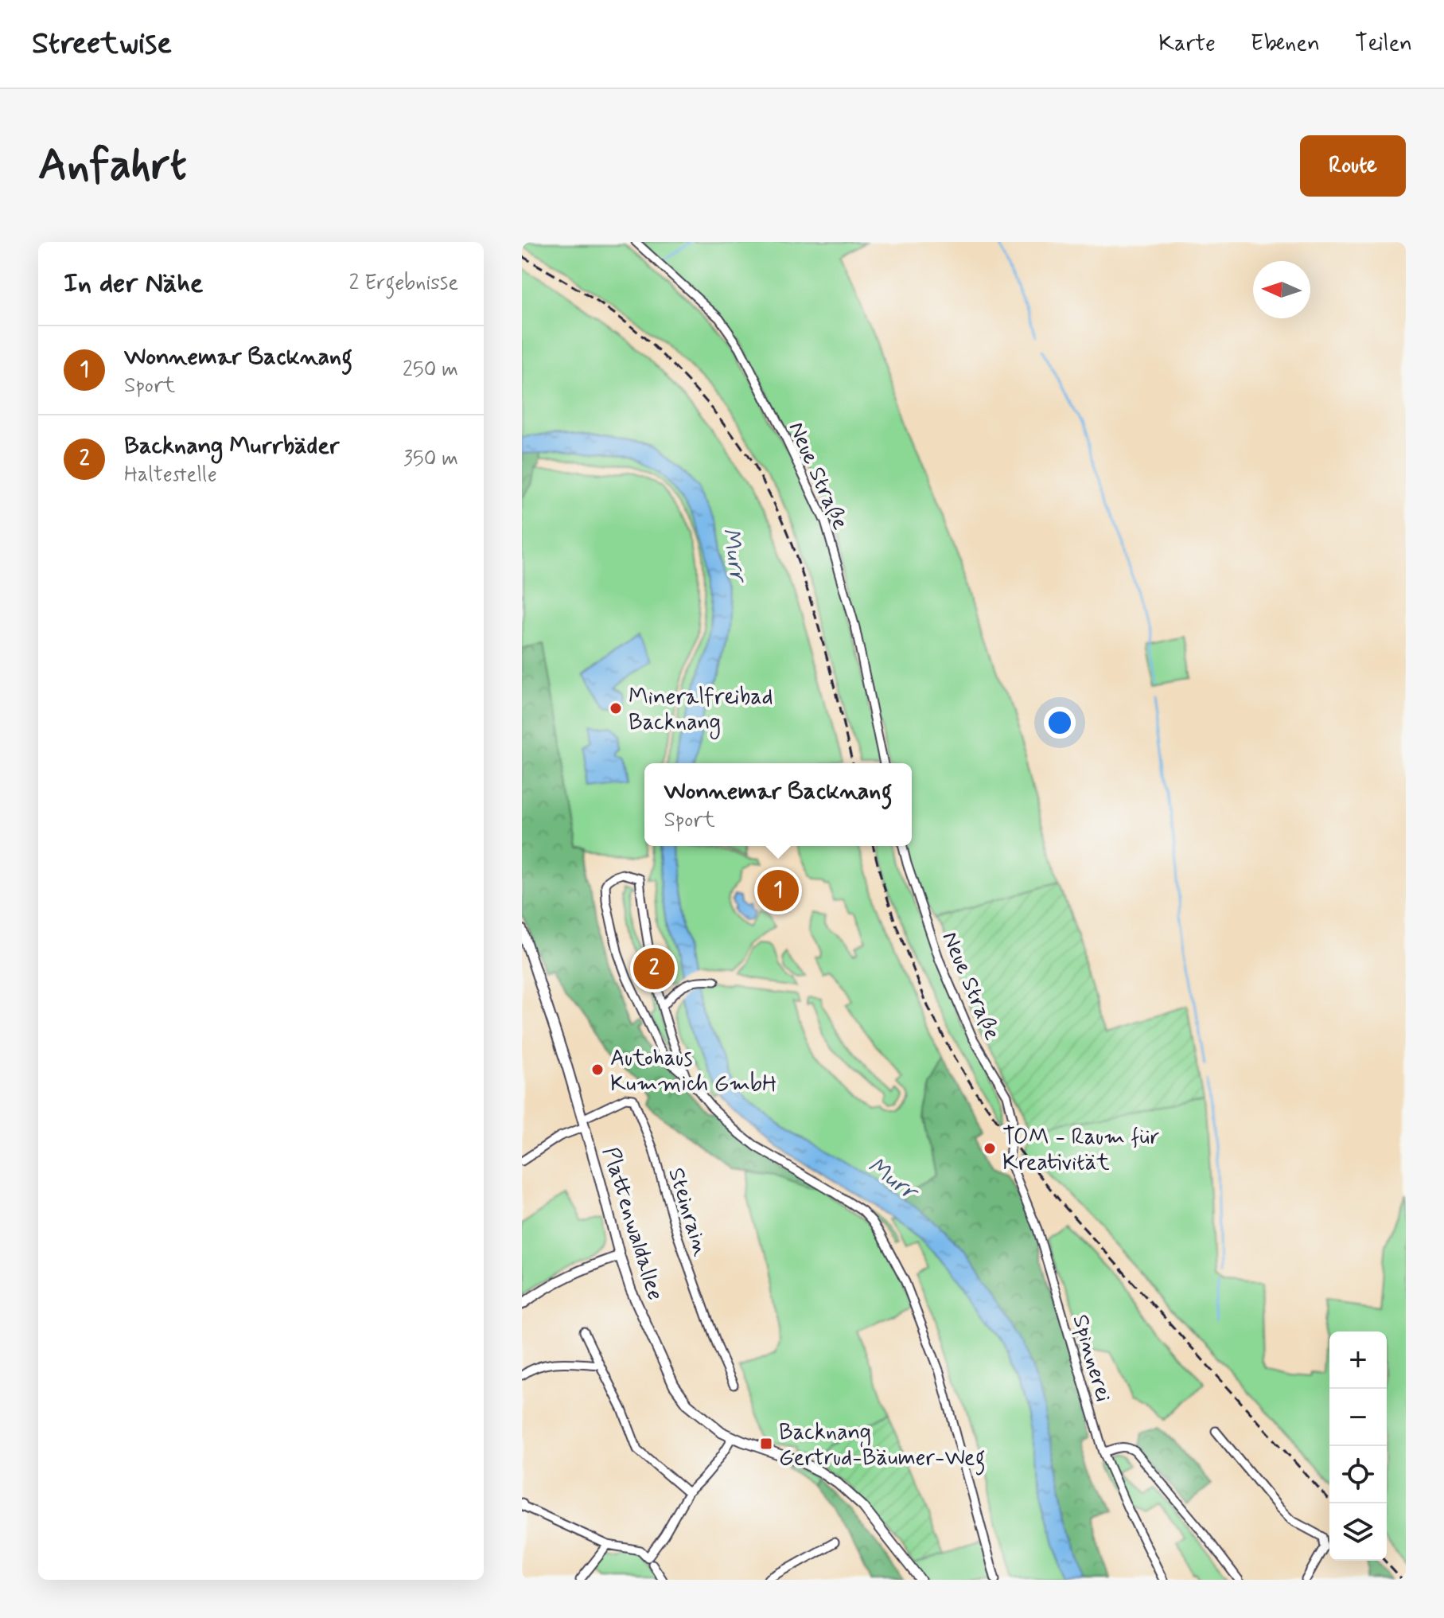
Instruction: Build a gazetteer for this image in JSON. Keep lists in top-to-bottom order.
{
  "streets": {
    "street": [
      "Neue Straße",
      "Steinrain",
      "Plattenwaldallee",
      "Spinnerei"
    ]
  },
  "crossings": [
    ["Neue Straße", "Spinnerei"],
    ["Steinrain", "Plattenwaldallee"]
  ],
  "water": ["Murr"],
  "places": {
    "other": ["Mineralfreibad Backnang", "Autohaus Kummich GmbH", "TOM - Raum für Kreativität"],
    "transit": ["Backnang Gertrud-Bäumer-Weg"]
  },
  "north": "left",
  "page": {
    "header": "Streetwise",
    "nav": ["Karte", "Ebenen", "Teilen"],
    "buttons": "Route",
    "title": "Anfahrt",
    "heading": ["In der Nähe", "2 Ergebnisse"],
    "list": [
      {
        "mark": "1",
        "name": "Wonnemar Backnang",
        "note": "Sport",
        "value": "250 m"
      },
      {
        "mark": "2",
        "name": "Backnang Murrbäder",
        "note": "Haltestelle",
        "value": "350 m"
      }
    ],
    "popup": ["Wonnemar Backnang", "Sport"],
    "pins": ["1", "2"],
    "map_buttons": ["+", "−"]
  }
}
